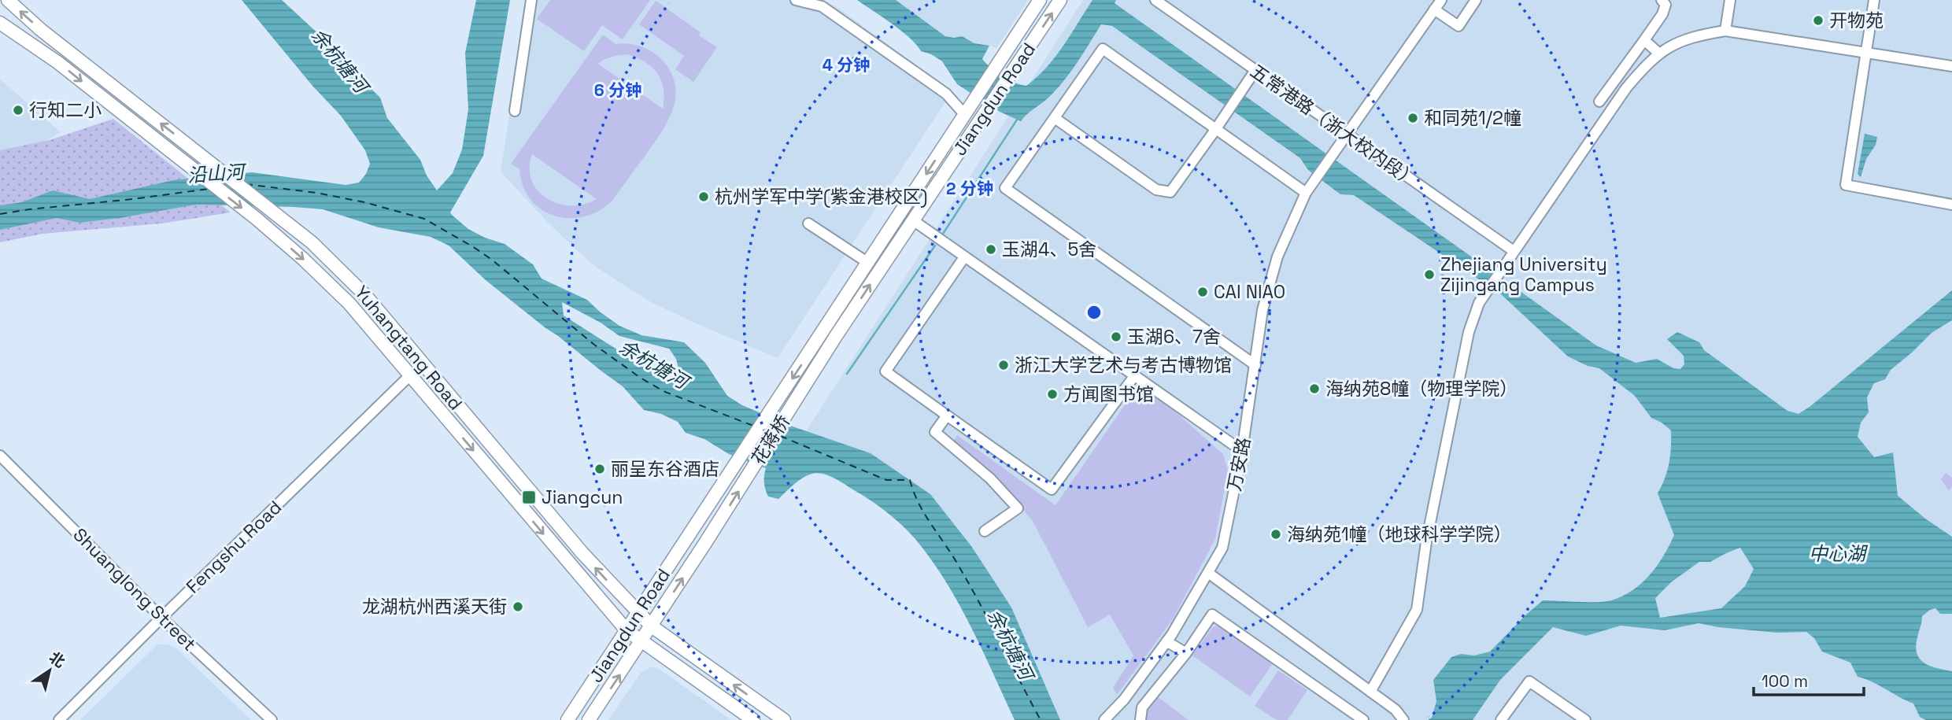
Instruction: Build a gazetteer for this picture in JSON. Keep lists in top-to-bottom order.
{
  "streets": {
    "main road": ["Jiangdun Road", "Yuhangtang Road", "花蒋桥"],
    "street": [
      "五常港路（浙大校内段）",
      "万安路",
      "Fengshu Road",
      "Shuanglong Street"
    ]
  },
  "crossings": [
    ["Jiangdun Road", "Yuhangtang Road"],
    ["Jiangdun Road", "花蒋桥"],
    ["五常港路（浙大校内段）", "万安路"],
    ["Yuhangtang Road", "Fengshu Road"],
    ["Fengshu Road", "Shuanglong Street"]
  ],
  "water": ["余杭塘河", "沿山河", "中心湖"],
  "places": {
    "other": [
      "开物苑",
      "行知二小",
      "和同苑1/2幢",
      "杭州学军中学(紫金港校区)",
      "玉湖4、5舍",
      "Zhejiang University Zijingang Campus",
      "CAI NIAO",
      "玉湖6、7舍",
      "浙江大学艺术与考古博物馆",
      "海纳苑8幢（物理学院）",
      "方闻图书馆",
      "丽呈东谷酒店",
      "海纳苑1幢（地球科学学院）",
      "龙湖杭州西溪天街"
    ],
    "transit": ["Jiangcun"]
  },
  "scale_bar": "100 m",
  "north": "top right",
  "rings": ["4 分钟", "6 分钟", "2 分钟"]
}
